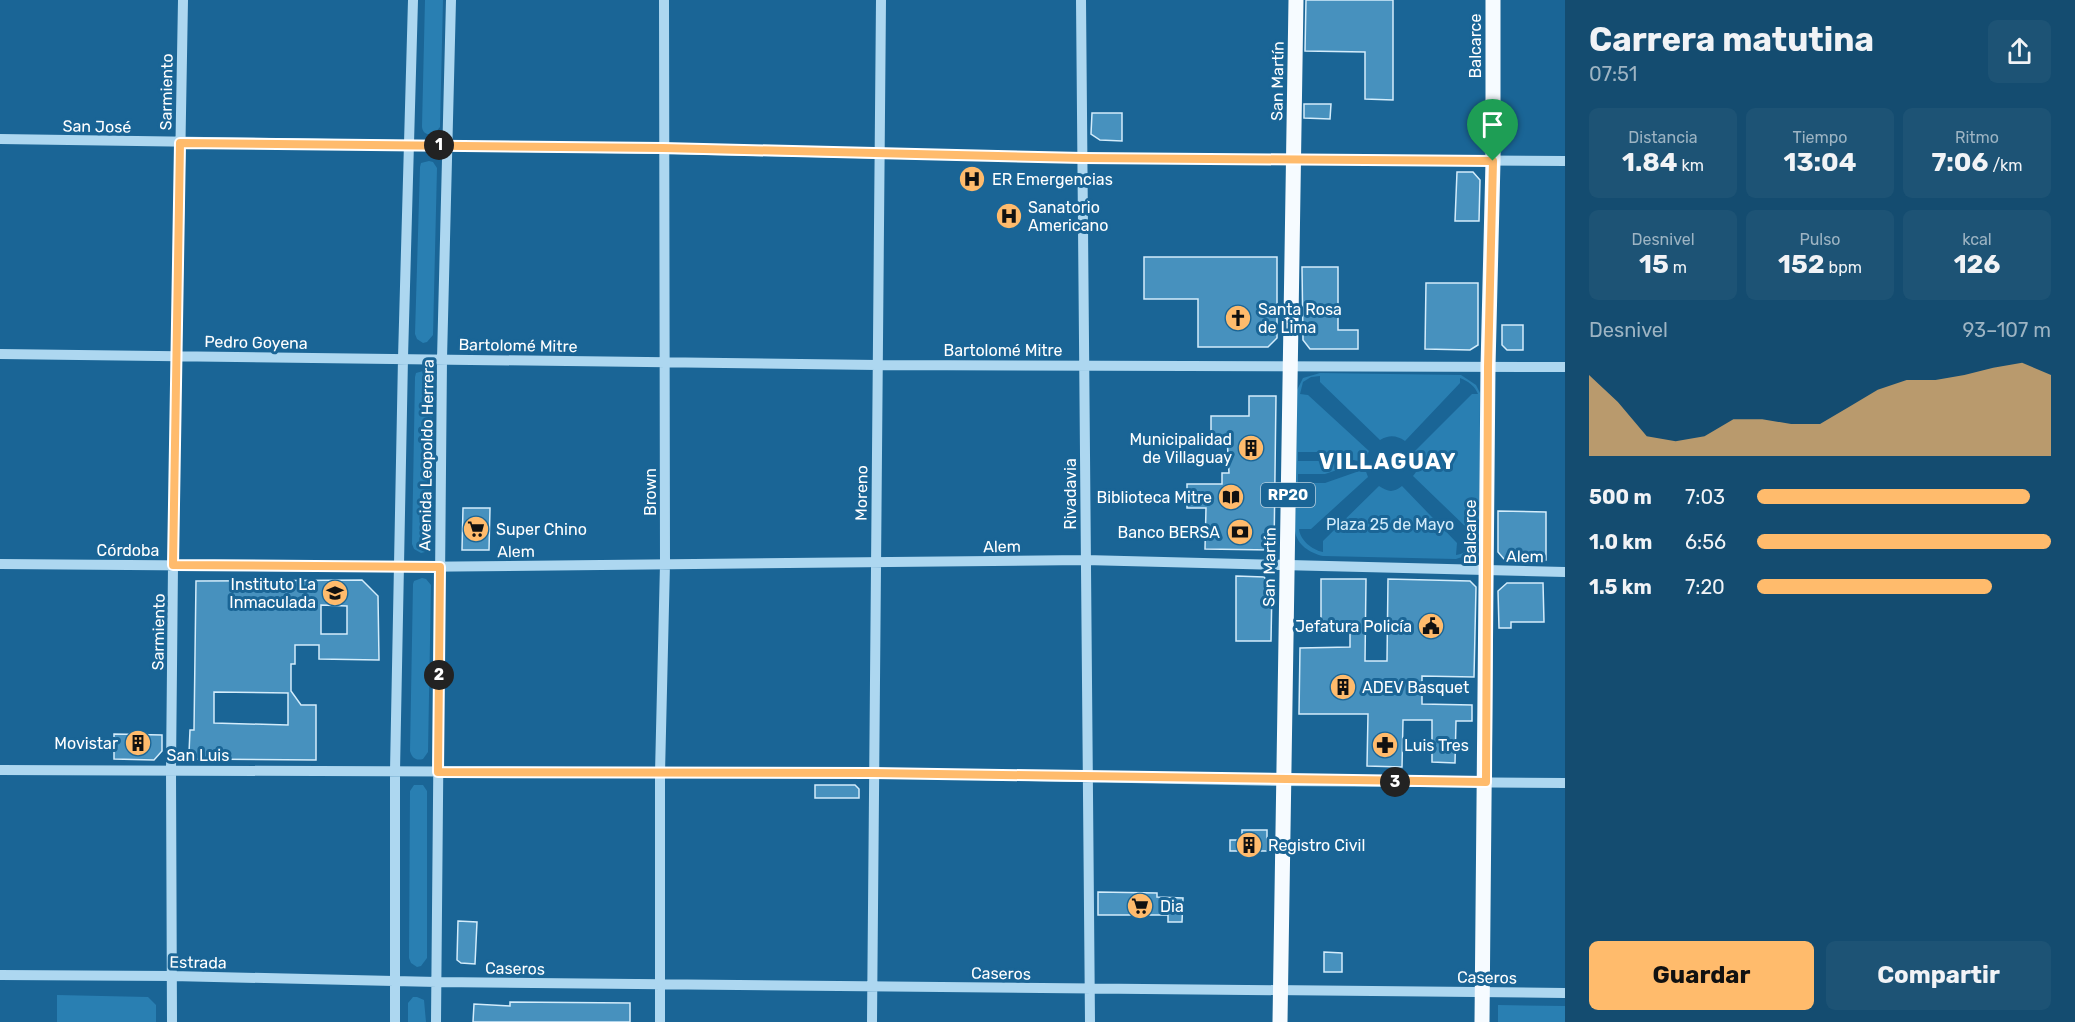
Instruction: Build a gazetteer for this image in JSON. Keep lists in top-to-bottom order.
{
  "streets": {
    "main road": ["Balcarce", "San Martín", "RP20"],
    "street": [
      "Sarmiento",
      "San José",
      "Pedro Goyena",
      "Bartolomé Mitre",
      "Avenida Leopoldo Herrera",
      "Brown",
      "Moreno",
      "Rivadavia",
      "Alem",
      "Córdoba",
      "San Luis",
      "Estrada",
      "Caseros"
    ]
  },
  "crossings": [
    ["Balcarce", "San José"],
    ["Balcarce", "Bartolomé Mitre"],
    ["Balcarce", "Alem"],
    ["Balcarce", "San Luis"],
    ["Balcarce", "Caseros"],
    ["San Martín", "San José"],
    ["San Martín", "Bartolomé Mitre"],
    ["San Martín", "RP20"],
    ["San Martín", "Alem"],
    ["San Martín", "San Luis"],
    ["San Martín", "Caseros"],
    ["Sarmiento", "San José"],
    ["Sarmiento", "Pedro Goyena"],
    ["Sarmiento", "Córdoba"],
    ["Sarmiento", "San Luis"],
    ["Sarmiento", "Estrada"],
    ["San José", "Avenida Leopoldo Herrera"],
    ["San José", "Brown"],
    ["San José", "Moreno"],
    ["San José", "Rivadavia"],
    ["Pedro Goyena", "Bartolomé Mitre"],
    ["Pedro Goyena", "Avenida Leopoldo Herrera"],
    ["Bartolomé Mitre", "Avenida Leopoldo Herrera"],
    ["Bartolomé Mitre", "Brown"],
    ["Bartolomé Mitre", "Moreno"],
    ["Bartolomé Mitre", "Rivadavia"],
    ["Avenida Leopoldo Herrera", "Alem"],
    ["Avenida Leopoldo Herrera", "Córdoba"],
    ["Avenida Leopoldo Herrera", "San Luis"],
    ["Avenida Leopoldo Herrera", "Estrada"],
    ["Avenida Leopoldo Herrera", "Caseros"],
    ["Brown", "Alem"],
    ["Brown", "San Luis"],
    ["Brown", "Caseros"],
    ["Moreno", "Alem"],
    ["Moreno", "San Luis"],
    ["Moreno", "Caseros"],
    ["Rivadavia", "Alem"],
    ["Rivadavia", "San Luis"],
    ["Rivadavia", "Caseros"],
    ["RP20", "Caseros"],
    ["Alem", "Córdoba"],
    ["Estrada", "Caseros"]
  ],
  "districts": ["VILLAGUAY"],
  "parks": ["Plaza 25 de Mayo"],
  "places": {
    "hospital": ["ER Emergencias", "Sanatorio Americano"],
    "church": ["Santa Rosa de Lima"],
    "building": [
      "Municipalidad de Villaguay",
      "ADEV Basquet",
      "Movistar",
      "Registro Civil"
    ],
    "library": ["Biblioteca Mitre"],
    "supermarket": ["Super Chino", "Dia"],
    "bank": ["Banco BERSA"],
    "school or university": ["Instituto La Inmaculada"],
    "public building": ["Jefatura Policía"],
    "pharmacy": ["Luis Tres"]
  },
  "page": {
    "heading": ["Carrera matutina", "07:51"],
    "stats": [
      ["Distancia", "1.84 km"],
      ["Tiempo", "13:04"],
      ["Ritmo", "7:06 /km"],
      ["Desnivel", "15 m"],
      ["Pulso", "152 bpm"],
      ["kcal", "126"]
    ],
    "pins": ["1", "2", "3"],
    "chart": ["Desnivel", "93–107 m"],
    "list": [
      {
        "name": "500 m",
        "note": "7:03"
      },
      {
        "name": "1.0 km",
        "note": "6:56"
      },
      {
        "name": "1.5 km",
        "note": "7:20"
      }
    ],
    "buttons": ["Guardar", "Compartir"]
  }
}
